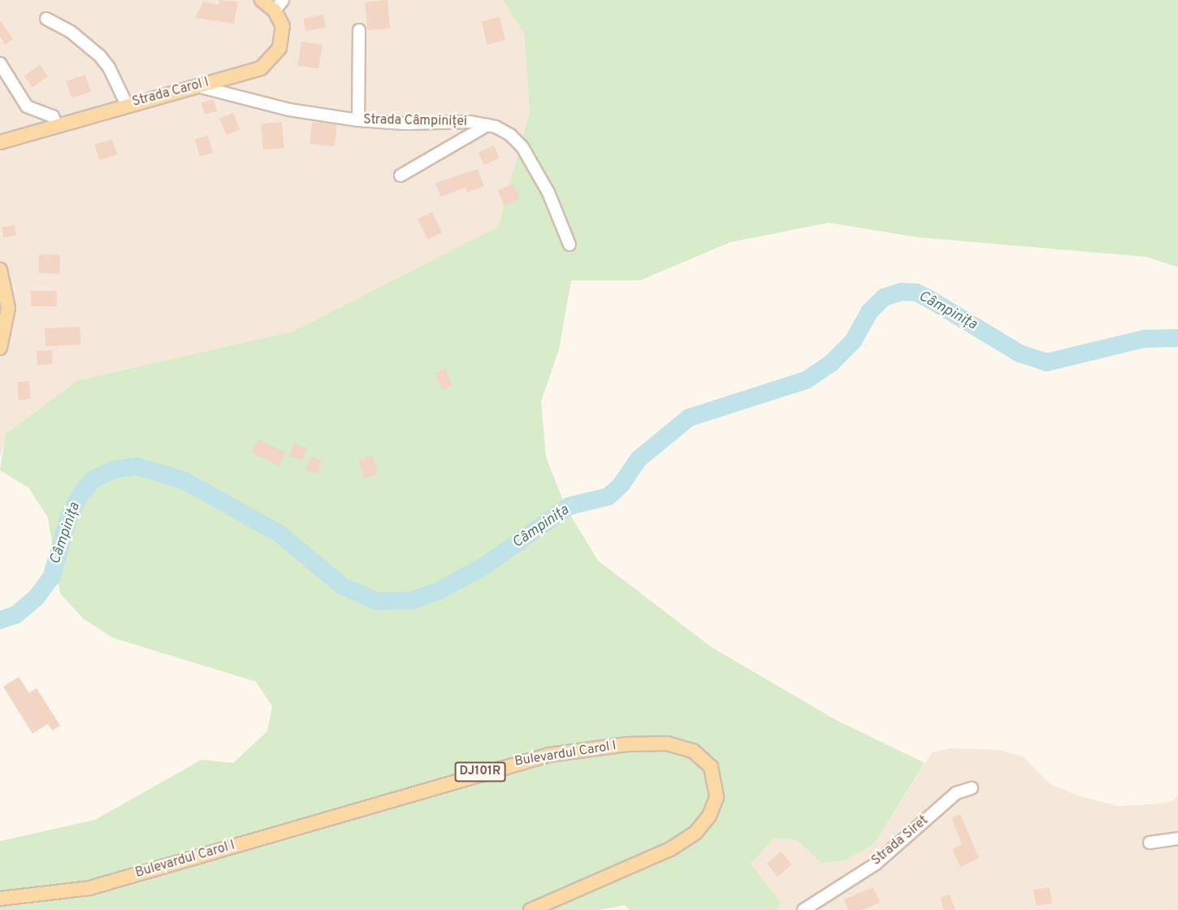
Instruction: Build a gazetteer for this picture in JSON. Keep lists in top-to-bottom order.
{
  "streets": {
    "main road": ["Strada Carol I", "Bulevardul Carol I", "DJ101R"],
    "street": ["Strada Câmpiniței", "Strada Siret"]
  },
  "crossings": [
    ["Strada Carol I", "Strada Câmpiniței"]
  ],
  "water": ["Câmpinița"]
}
